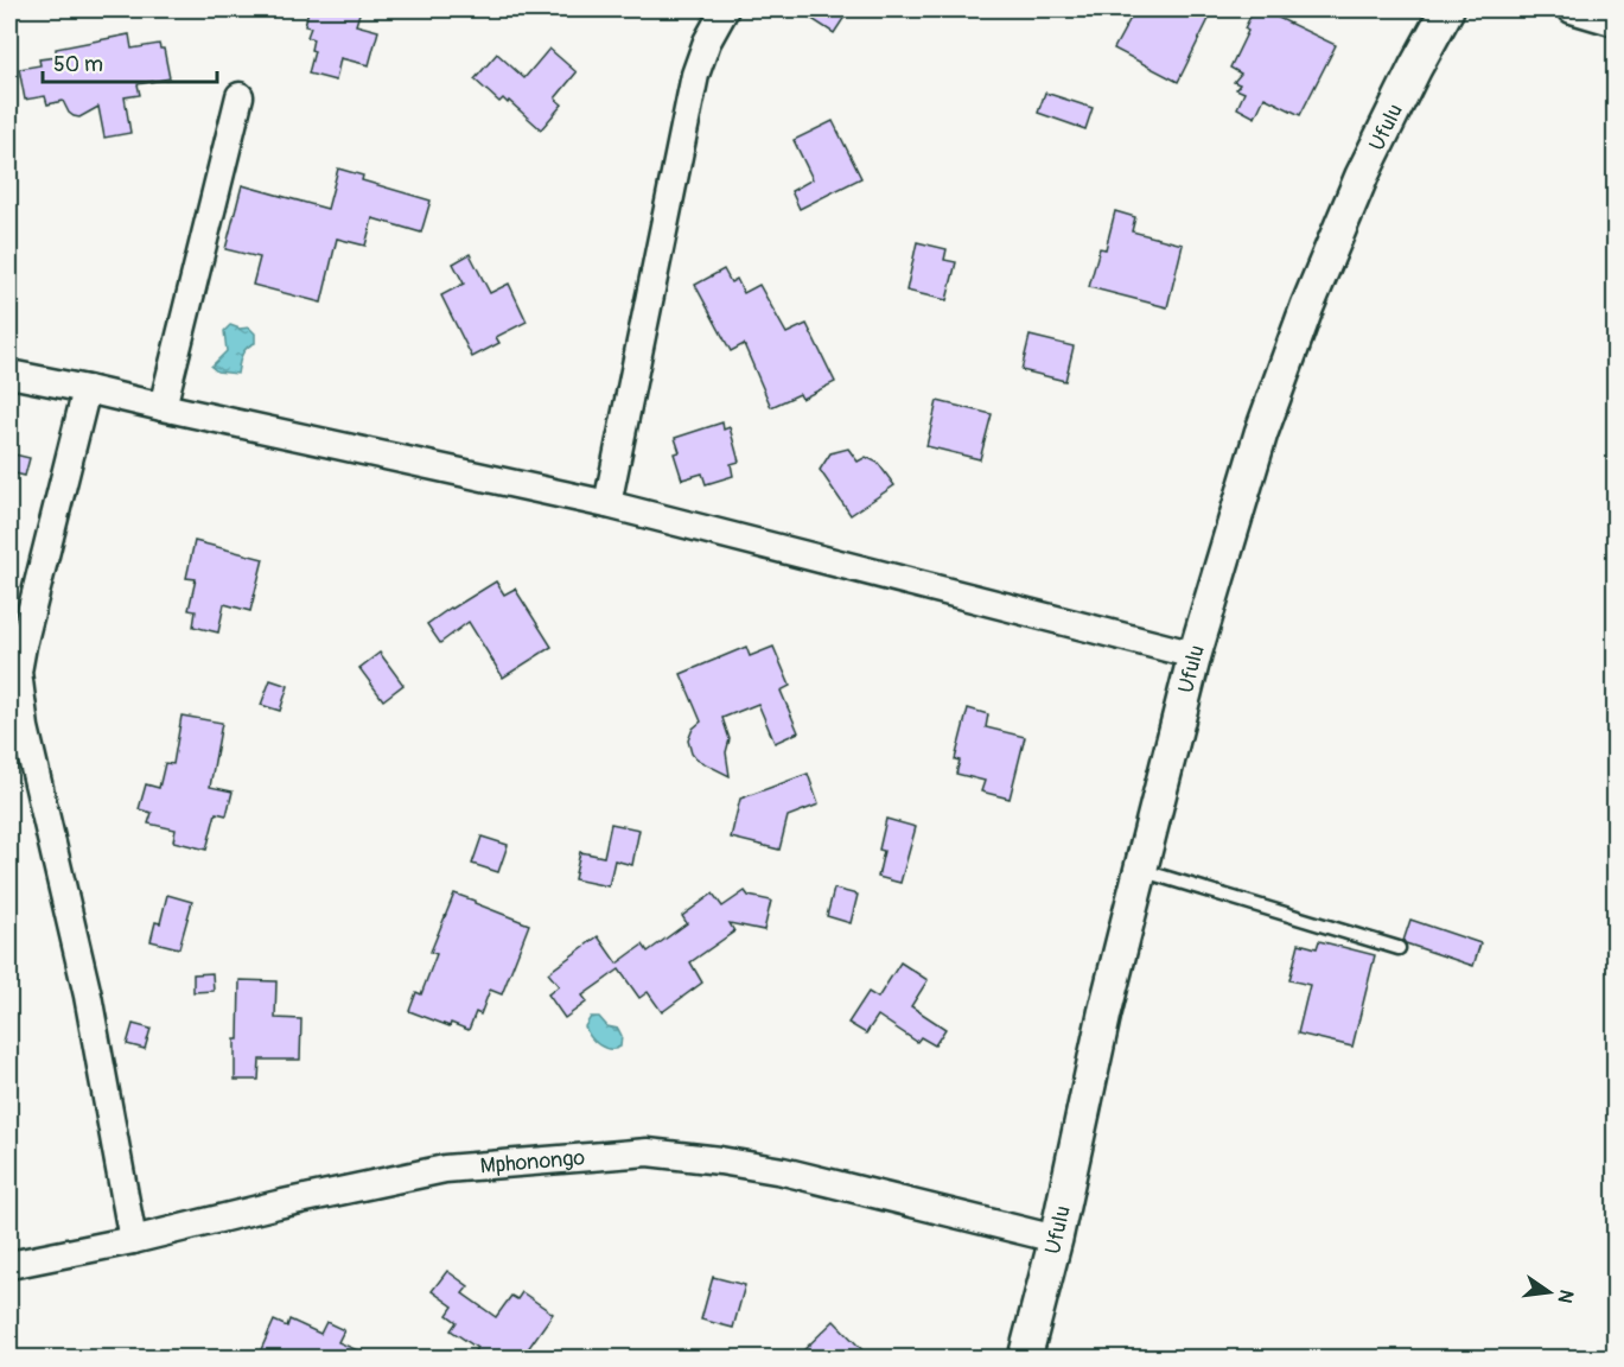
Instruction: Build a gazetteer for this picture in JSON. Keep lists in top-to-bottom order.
{
  "streets": {
    "street": ["Ufulu", "Mphonongo"]
  },
  "crossings": [
    ["Ufulu", "Mphonongo"]
  ],
  "scale_bar": "50 m",
  "north": "right"
}
